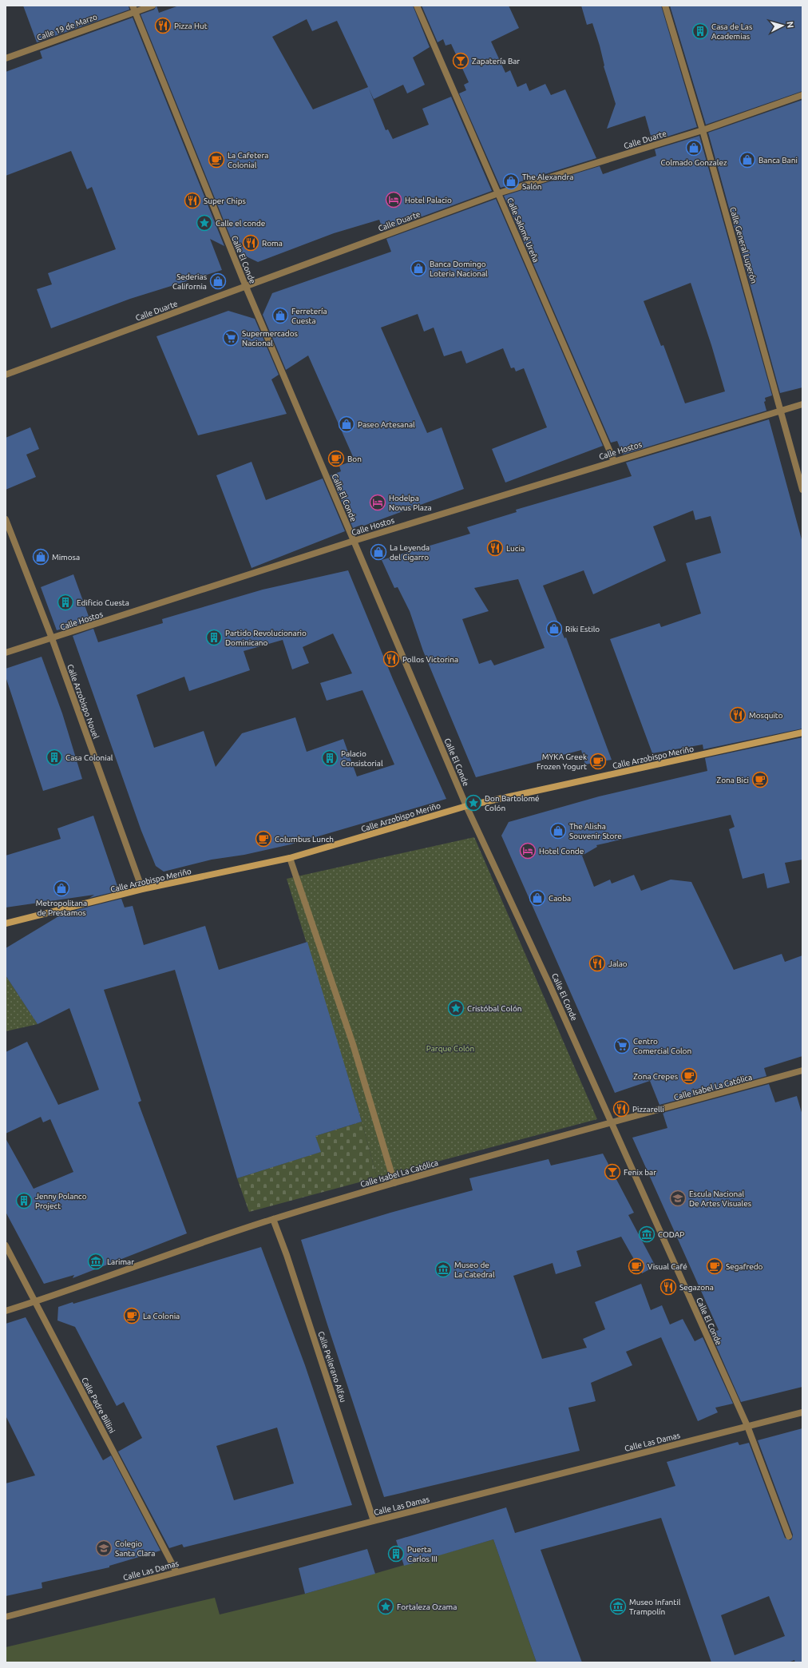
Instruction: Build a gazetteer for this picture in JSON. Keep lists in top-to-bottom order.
{
  "streets": {
    "street": [
      "Calle 19 de Marzo",
      "Calle Duarte",
      "Calle Salomé Ureña",
      "Calle General Luperón",
      "Calle El Conde",
      "Calle Hostos",
      "Calle Arzobispo Nouel",
      "Calle Arzobispo Meriño",
      "Calle Isabel La Católica",
      "Calle Pellerano Alfau",
      "Calle Padre Billini",
      "Calle Las Damas"
    ]
  },
  "crossings": [
    ["Calle 19 de Marzo", "Calle El Conde"],
    ["Calle Duarte", "Calle Salomé Ureña"],
    ["Calle Duarte", "Calle General Luperón"],
    ["Calle Duarte", "Calle El Conde"],
    ["Calle Salomé Ureña", "Calle Hostos"],
    ["Calle General Luperón", "Calle Hostos"],
    ["Calle El Conde", "Calle Hostos"],
    ["Calle El Conde", "Calle Arzobispo Meriño"],
    ["Calle El Conde", "Calle Isabel La Católica"],
    ["Calle El Conde", "Calle Las Damas"],
    ["Calle Hostos", "Calle Arzobispo Nouel"],
    ["Calle Arzobispo Nouel", "Calle Arzobispo Meriño"],
    ["Calle Isabel La Católica", "Calle Pellerano Alfau"],
    ["Calle Isabel La Católica", "Calle Padre Billini"],
    ["Calle Pellerano Alfau", "Calle Las Damas"],
    ["Calle Padre Billini", "Calle Las Damas"]
  ],
  "parks": ["Parque Colón"],
  "places": {
    "restaurant": [
      "Pizza Hut",
      "Super Chips",
      "Roma",
      "Lucia",
      "Pollos Victorina",
      "Mosquito",
      "Jalao",
      "Pizzarelli",
      "Segazona"
    ],
    "building": [
      "Casa de Las Academias",
      "Edificio Cuesta",
      "Partido Revolucionario Dominicano",
      "Casa Colonial",
      "Palacio Consistorial",
      "Jenny Polanco Project",
      "Puerta Carlos III"
    ],
    "bar": ["Zapatería Bar", "Fenix bar"],
    "shop": [
      "Colmado Gonzalez",
      "Banca Bani",
      "The Alexandra Salón",
      "Banca Domingo Loteria Nacional",
      "Sederias California",
      "Ferretería Cuesta",
      "Paseo Artesanal",
      "La Leyenda del Cigarro",
      "Mimosa",
      "Riki Estilo",
      "The Alisha Souvenir Store",
      "Metropolitana de Prestamos",
      "Caoba"
    ],
    "cafe": [
      "La Cafetera Colonial",
      "Bon",
      "MYKA Greek Frozen Yogurt",
      "Zona Bici",
      "Columbus Lunch",
      "Zona Crepes",
      "Visual Café",
      "Segafredo",
      "La Colonia"
    ],
    "hotel": ["Hotel Palacio", "Hodelpa Novus Plaza", "Hotel Conde"],
    "place": [
      "Calle el conde",
      "Don Bartolomé Colón",
      "Cristóbal Colón",
      "Fortaleza Ozama"
    ],
    "supermarket": ["Supermercados Nacional", "Centro Comercial Colon"],
    "school or university": ["Escula Nacional De Artes Visuales", "Colegio Santa Clara"],
    "museum": [
      "CODAP",
      "Larimar",
      "Museo de La Catedral",
      "Museo Infantil Trampolín"
    ]
  },
  "north": "right"
}
